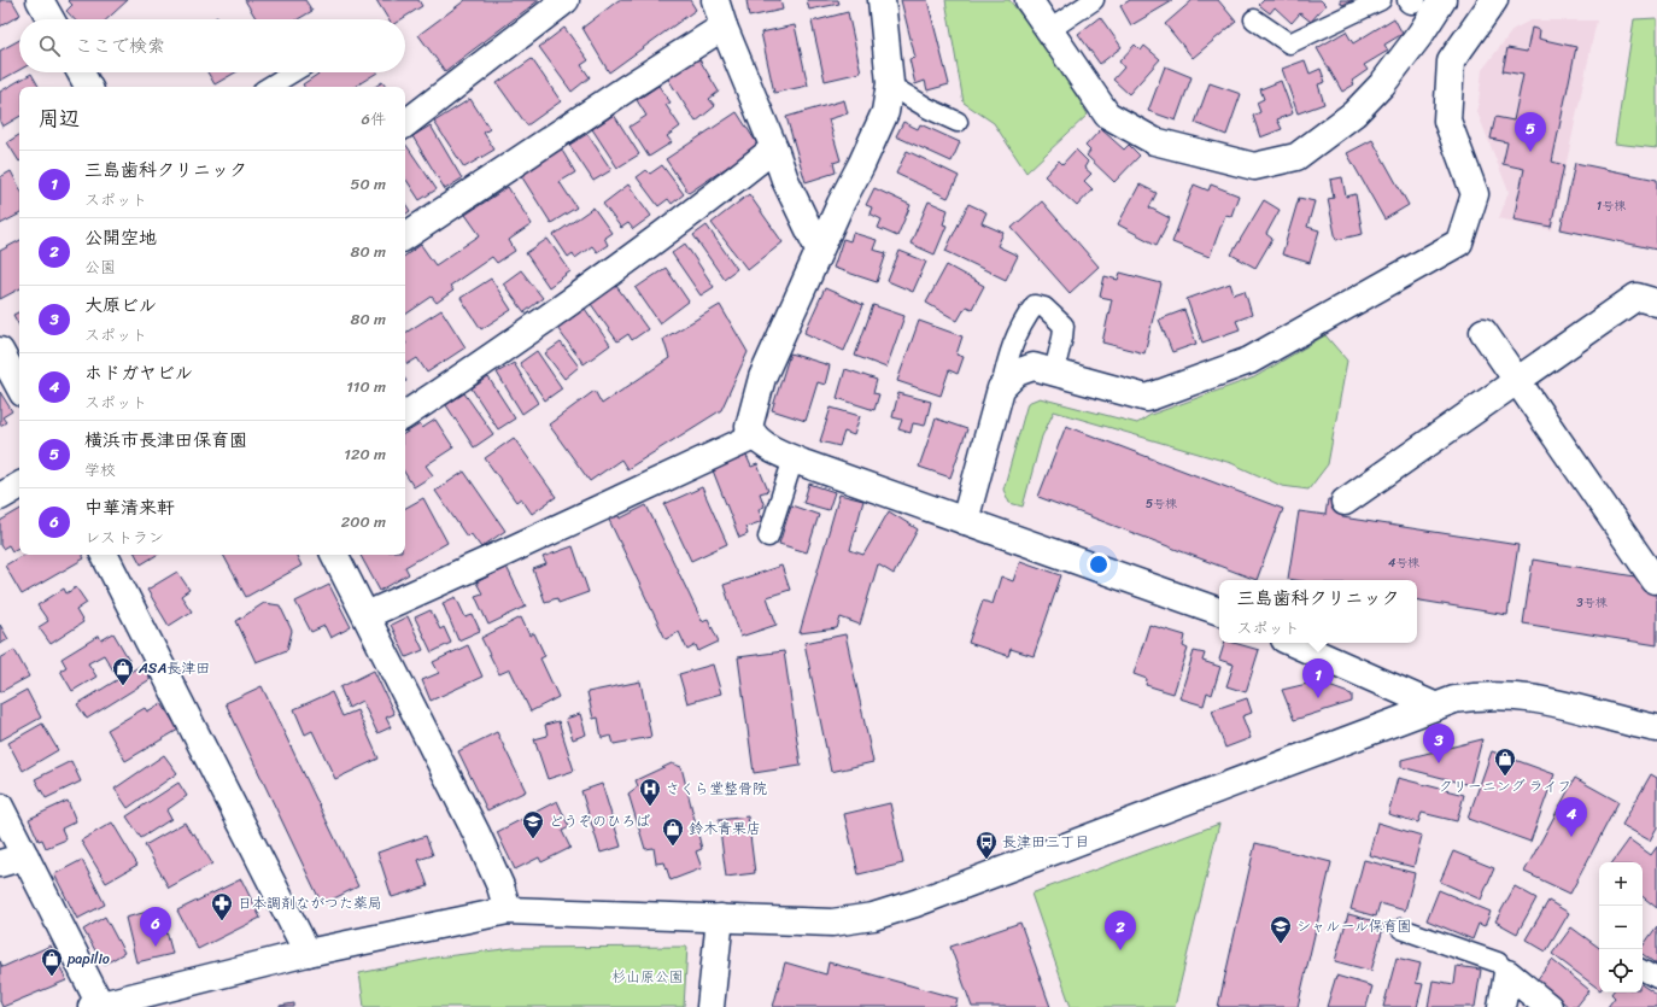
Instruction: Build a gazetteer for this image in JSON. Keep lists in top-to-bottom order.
{
  "parks": ["杉山原公園"],
  "places": {
    "shop": [
      "ASA長津田",
      "クリーニング ライフ",
      "鈴木青果店",
      "papilio"
    ],
    "hospital": ["さくら堂整骨院"],
    "school or university": ["どうぞのひろば", "シャルール保育園"],
    "bus stop": ["長津田三丁目"],
    "pharmacy": ["日本調剤ながつた薬局"]
  },
  "house_numbers": [
    "1号棟",
    "5号棟",
    "4号棟",
    "3号棟"
  ],
  "page": {
    "search": "ここで検索",
    "heading": ["周辺", "6件"],
    "pins": [
      "5",
      "1",
      "3",
      "4",
      "6",
      "2"
    ],
    "list": [
      {
        "mark": "1",
        "name": "三島歯科クリニック",
        "note": "スポット",
        "value": "50 m"
      },
      {
        "mark": "2",
        "name": "公開空地",
        "note": "公園",
        "value": "80 m"
      },
      {
        "mark": "3",
        "name": "大原ビル",
        "note": "スポット",
        "value": "80 m"
      },
      {
        "mark": "4",
        "name": "ホドガヤビル",
        "note": "スポット",
        "value": "110 m"
      },
      {
        "mark": "5",
        "name": "横浜市長津田保育園",
        "note": "学校",
        "value": "120 m"
      },
      {
        "mark": "6",
        "name": "中華清来軒",
        "note": "レストラン",
        "value": "200 m"
      }
    ],
    "popup": ["三島歯科クリニック", "スポット"],
    "map_buttons": ["+", "−"]
  }
}
